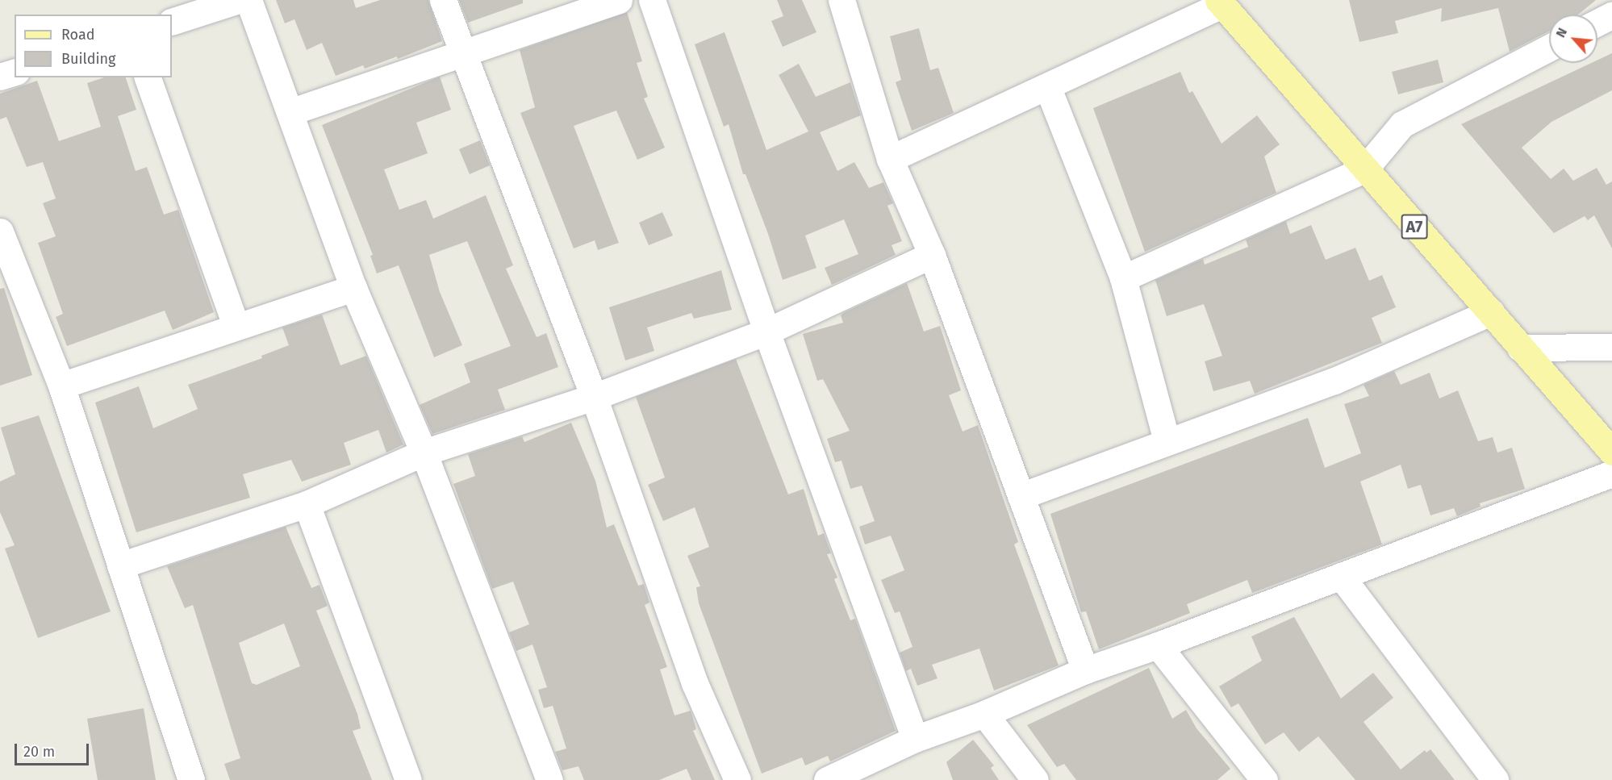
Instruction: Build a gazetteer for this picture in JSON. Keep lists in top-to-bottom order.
{
  "streets": {
    "main road": ["A7"]
  },
  "legend": ["Road", "Building"],
  "scale_bar": "20 m",
  "north": "top left"
}
